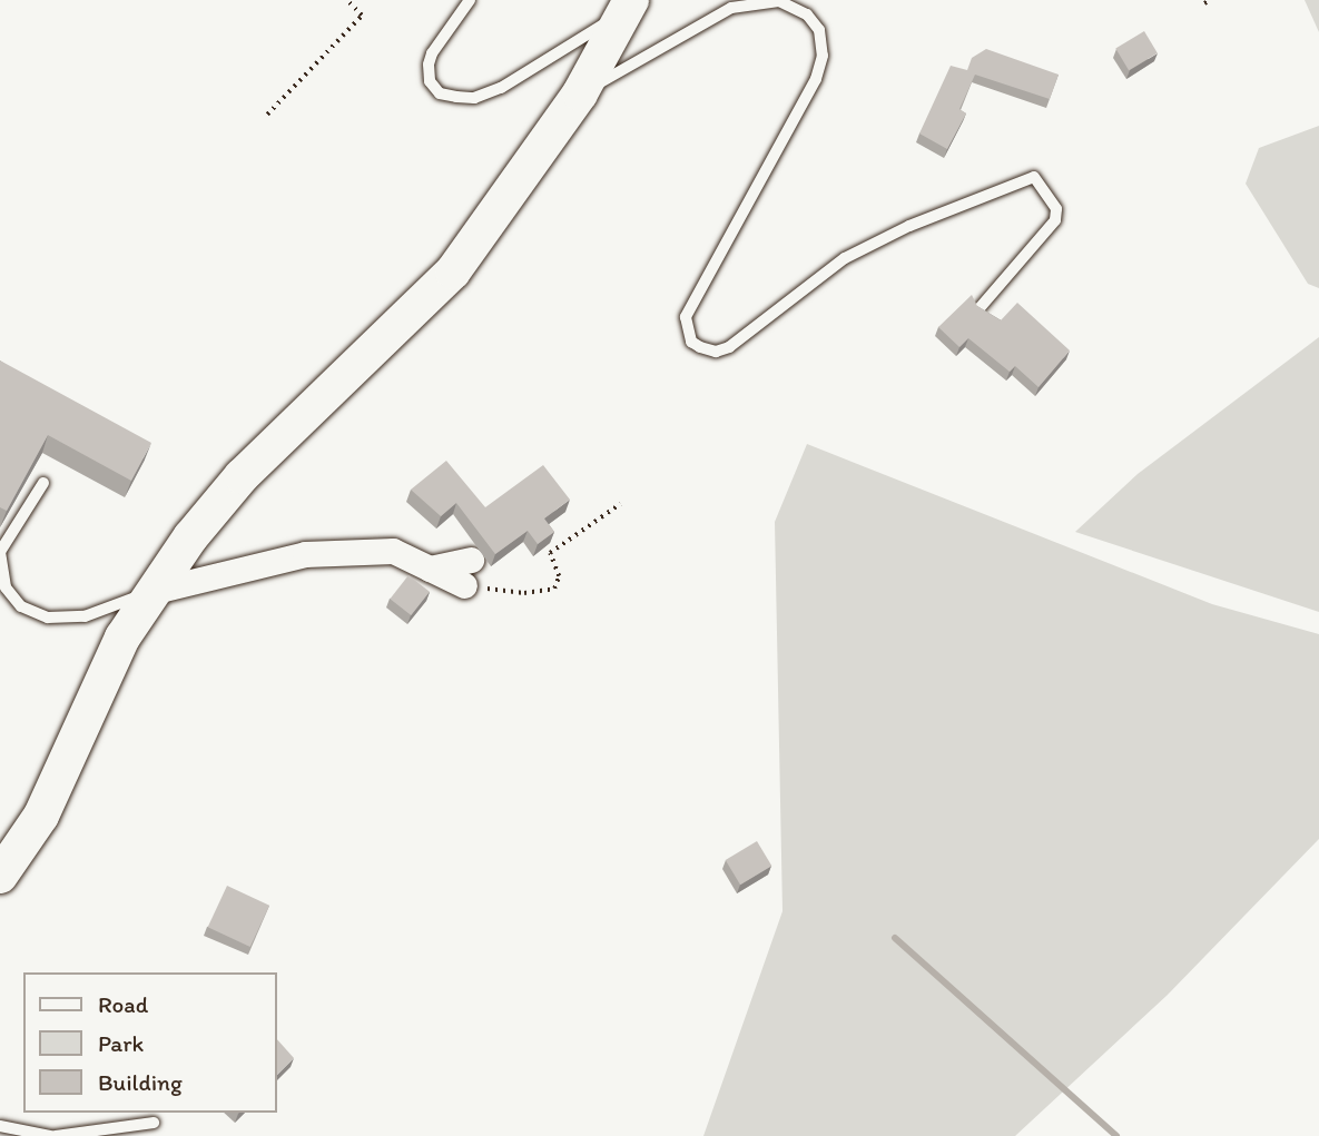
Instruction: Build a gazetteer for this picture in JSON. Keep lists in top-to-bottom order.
{
  "legend": ["Road", "Park", "Building"]
}
